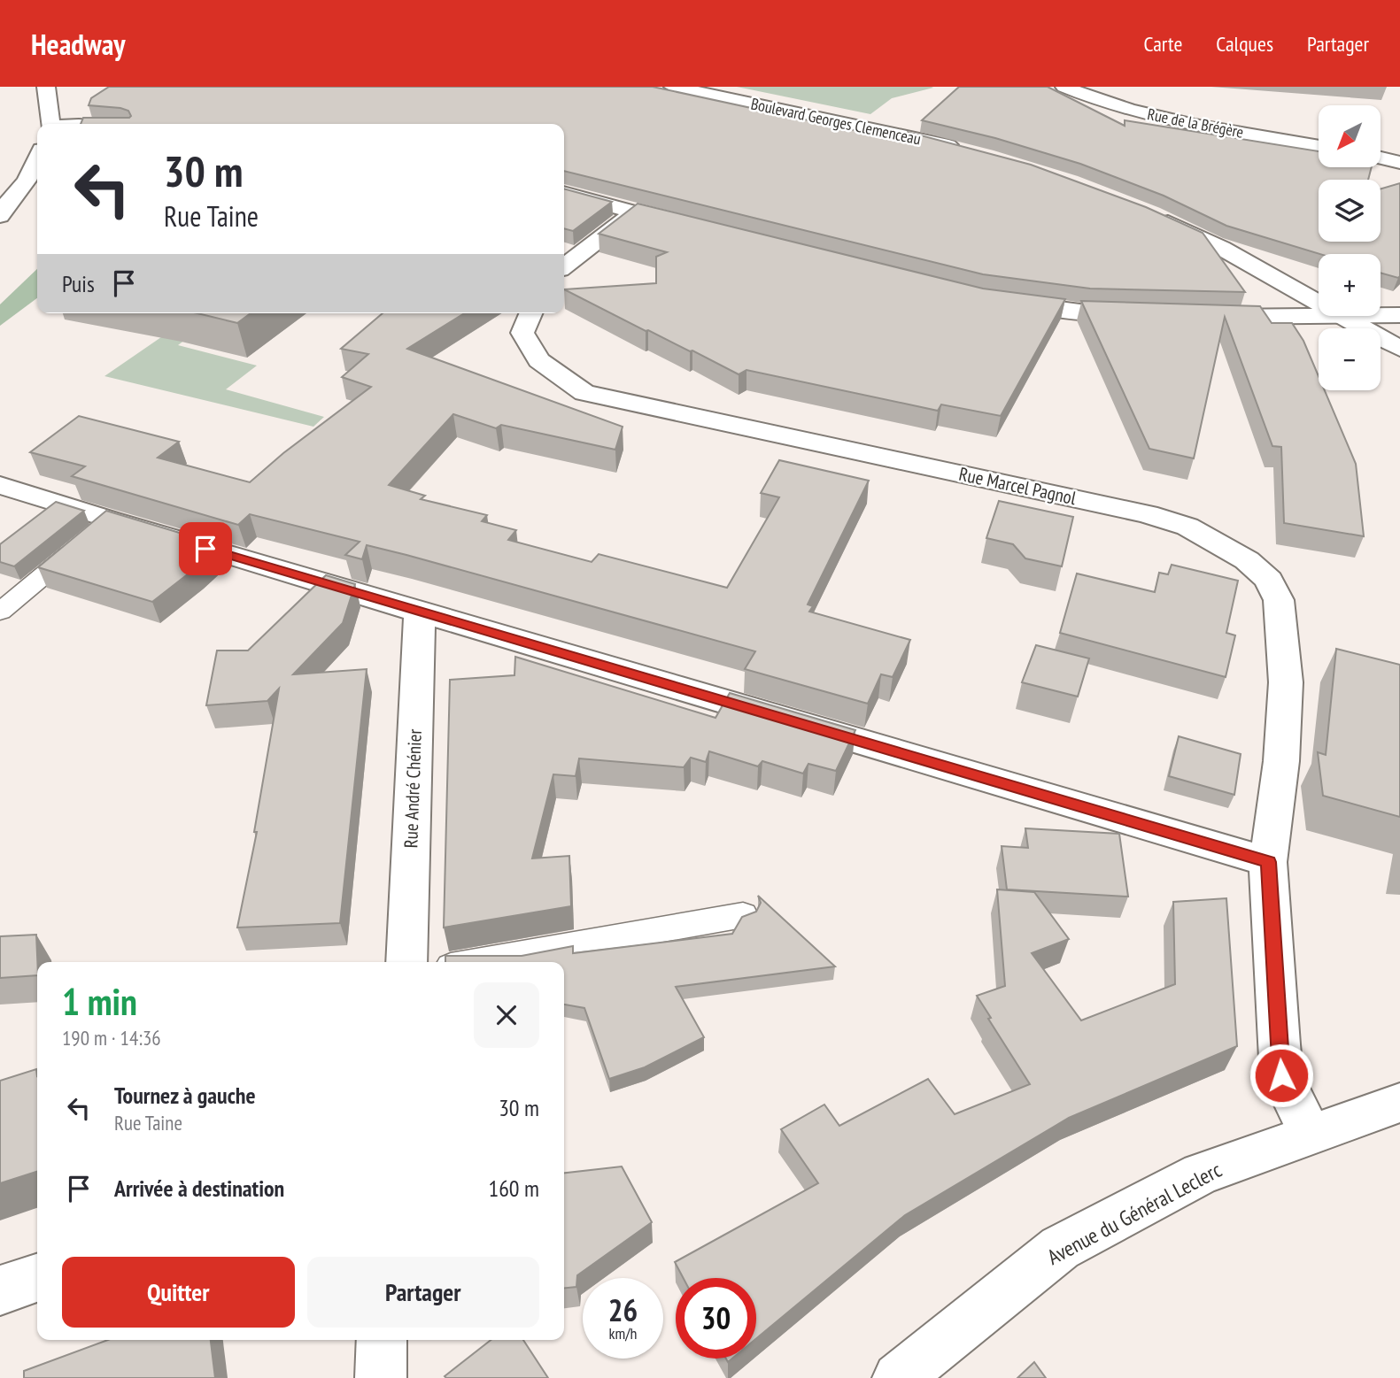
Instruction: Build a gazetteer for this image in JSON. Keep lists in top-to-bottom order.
{
  "streets": {
    "street": [
      "Boulevard Georges Clemenceau",
      "Rue de la Brégère",
      "Rue Marcel Pagnol",
      "Rue André Chénier",
      "Avenue du Général Leclerc"
    ]
  },
  "north": "bottom left",
  "page": {
    "header": "Headway",
    "nav": ["Carte", "Calques", "Partager"],
    "map_buttons": ["+", "−"],
    "turn": ["30 m", "Rue Taine"],
    "then": "Puis",
    "heading": ["1 min", "190 m · 14:36"],
    "list": [
      {
        "name": "Tournez à gauche",
        "note": "Rue Taine",
        "value": "30 m"
      },
      {
        "name": "Arrivée à destination",
        "value": "160 m"
      }
    ],
    "buttons": ["Quitter", "Partager"],
    "speed": "26 km/h",
    "limit": "30"
  }
}
